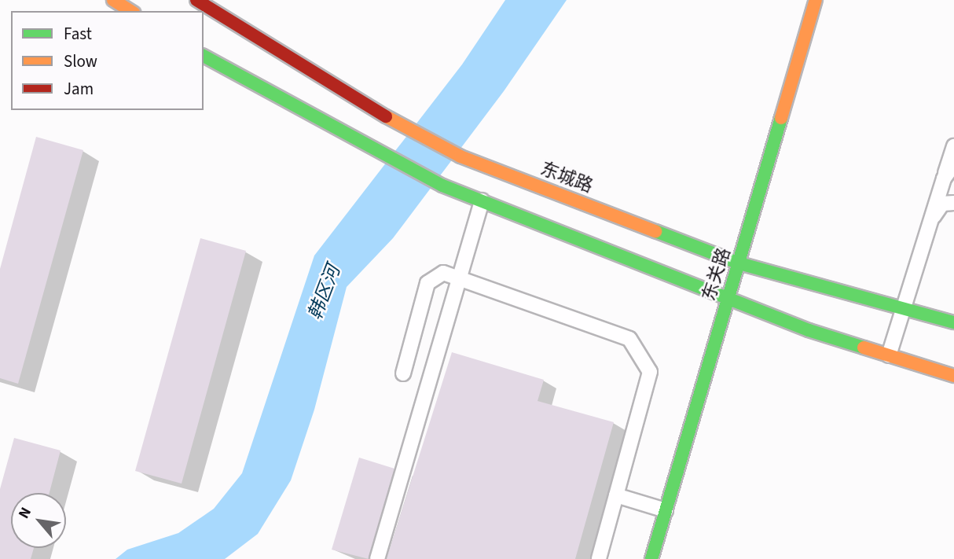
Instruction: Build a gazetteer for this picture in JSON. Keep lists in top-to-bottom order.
{
  "streets": {
    "main road": ["东城路", "东关路"]
  },
  "crossings": [
    ["东城路", "东关路"]
  ],
  "water": ["韩区河"],
  "legend": ["Fast", "Slow", "Jam"],
  "north": "top left"
}
